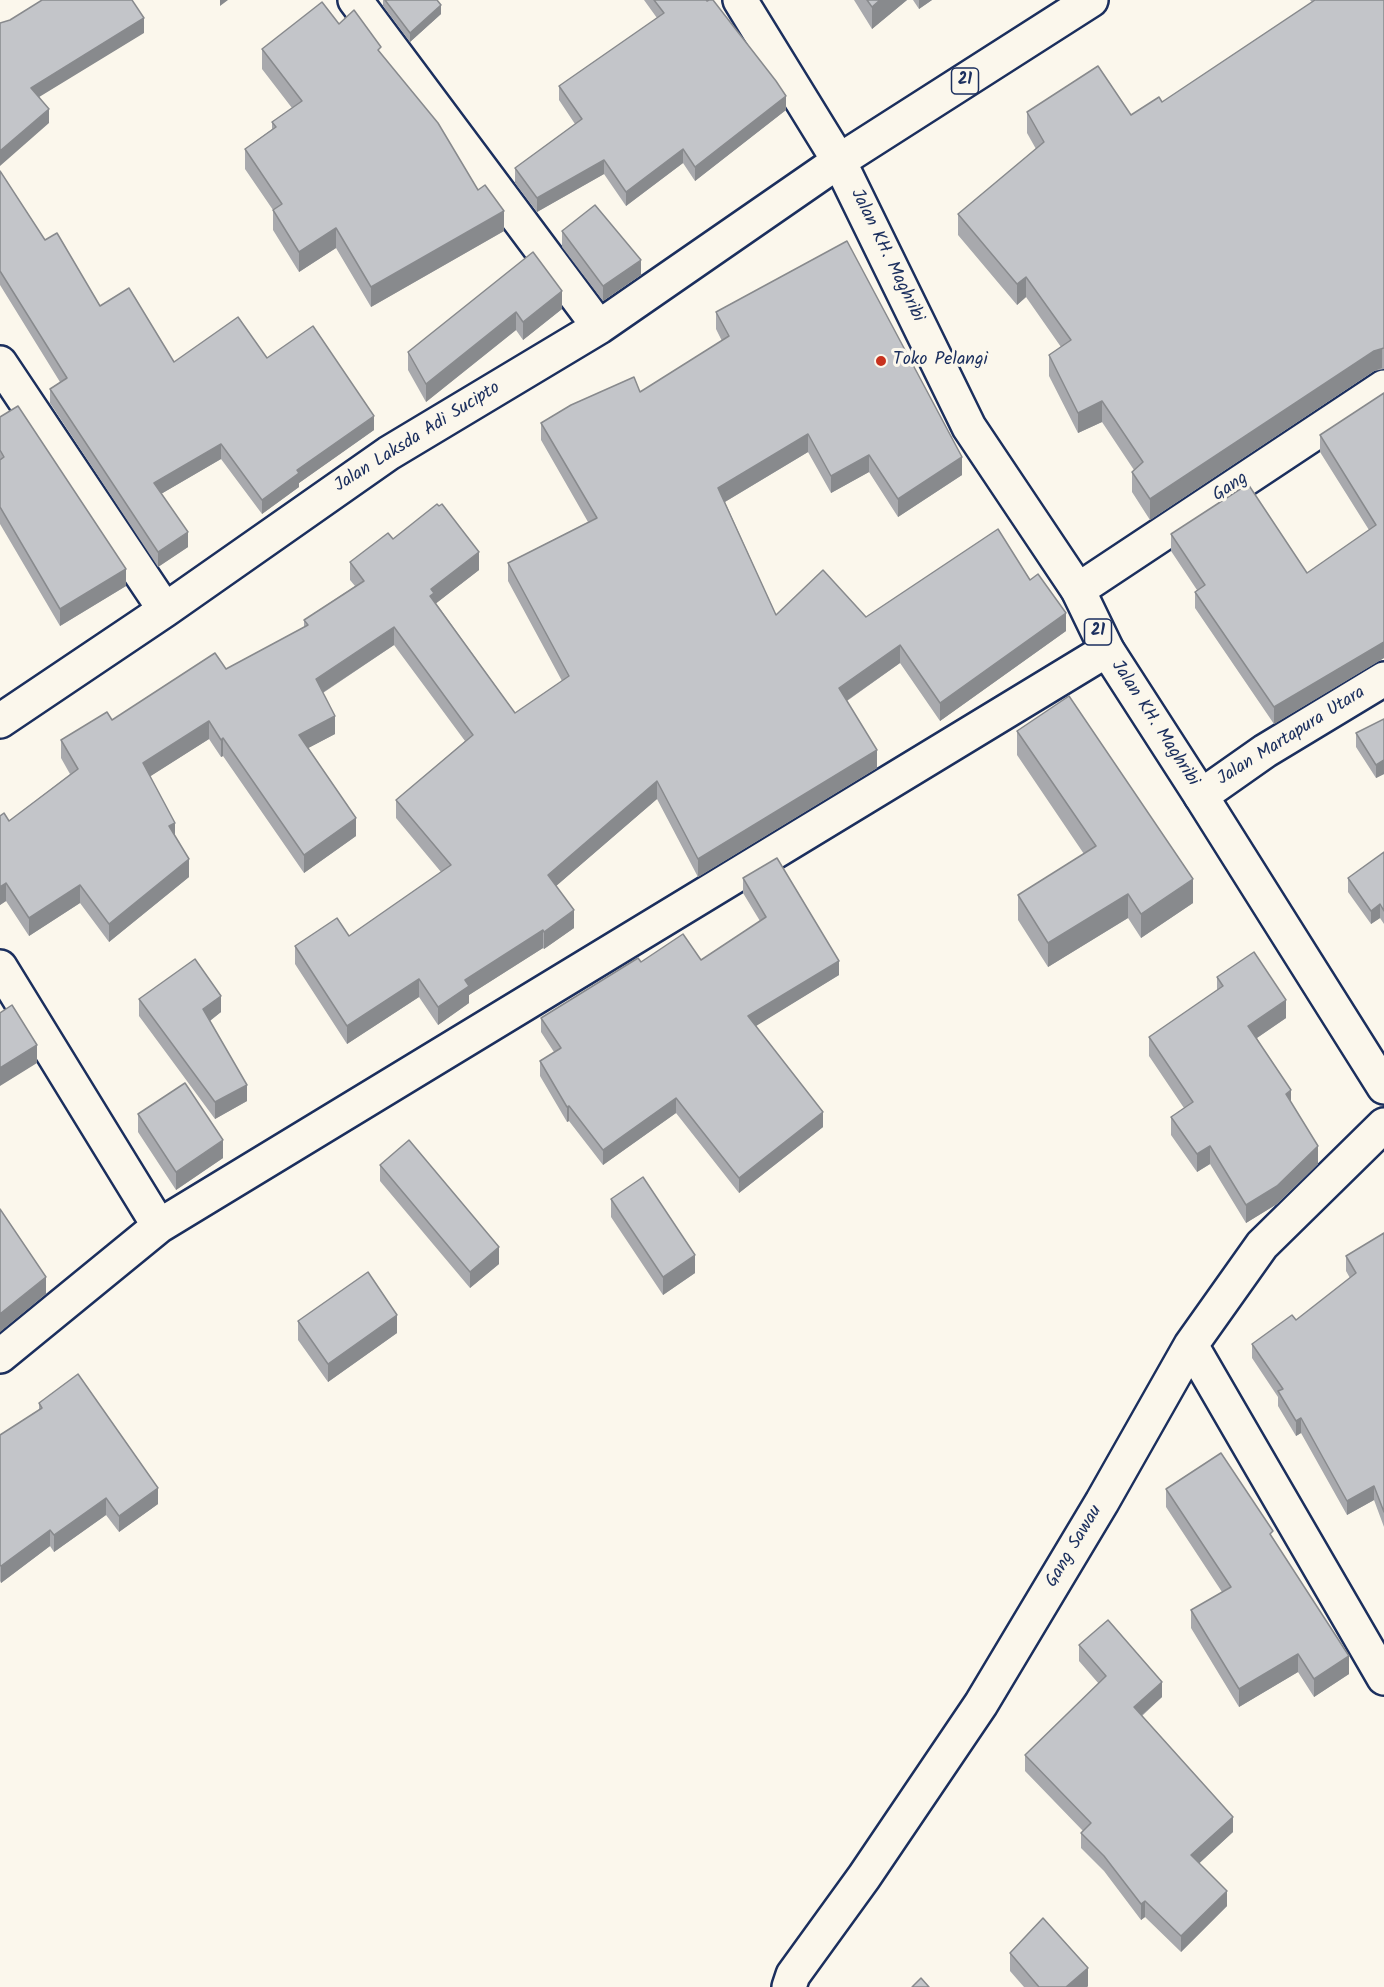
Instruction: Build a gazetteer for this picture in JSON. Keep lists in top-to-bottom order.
{
  "streets": {
    "main road": [
      "21",
      "Jalan KH. Maghribi",
      "Jalan Laksda Adi Sucipto",
      "Gang",
      "Jalan Martapura Utara",
      "Gang Sawau"
    ]
  },
  "crossings": [
    ["21", "Jalan KH. Maghribi"],
    ["21", "Jalan Laksda Adi Sucipto"],
    ["Jalan KH. Maghribi", "Jalan Laksda Adi Sucipto"],
    ["Jalan KH. Maghribi", "Gang"],
    ["Jalan KH. Maghribi", "Jalan Martapura Utara"]
  ],
  "places": ["Toko Pelangi"]
}
